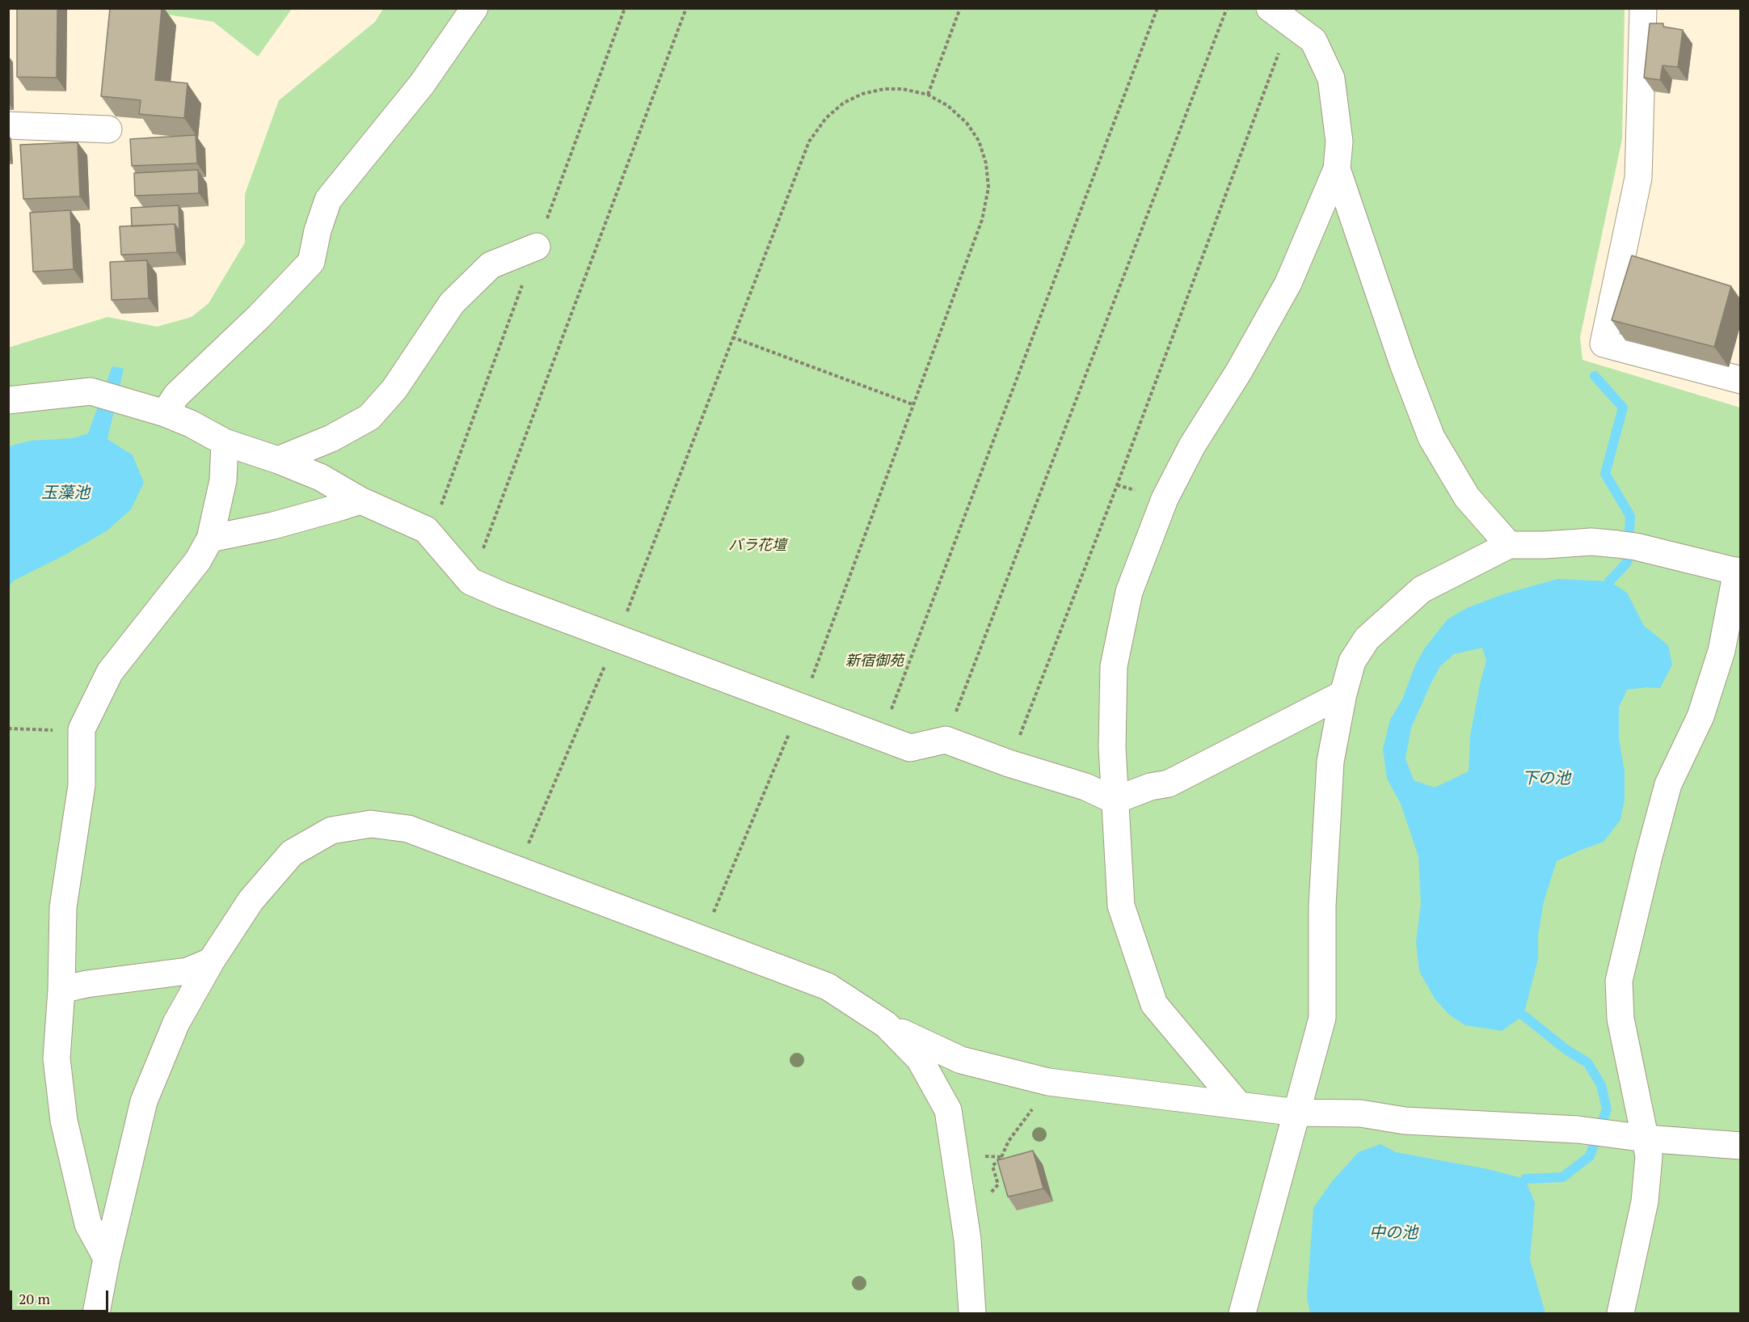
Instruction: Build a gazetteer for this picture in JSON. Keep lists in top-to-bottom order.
{
  "water": ["玉藻池", "下の池", "中の池"],
  "parks": ["バラ花壇", "新宿御苑"],
  "scale_bar": "20 m"
}
